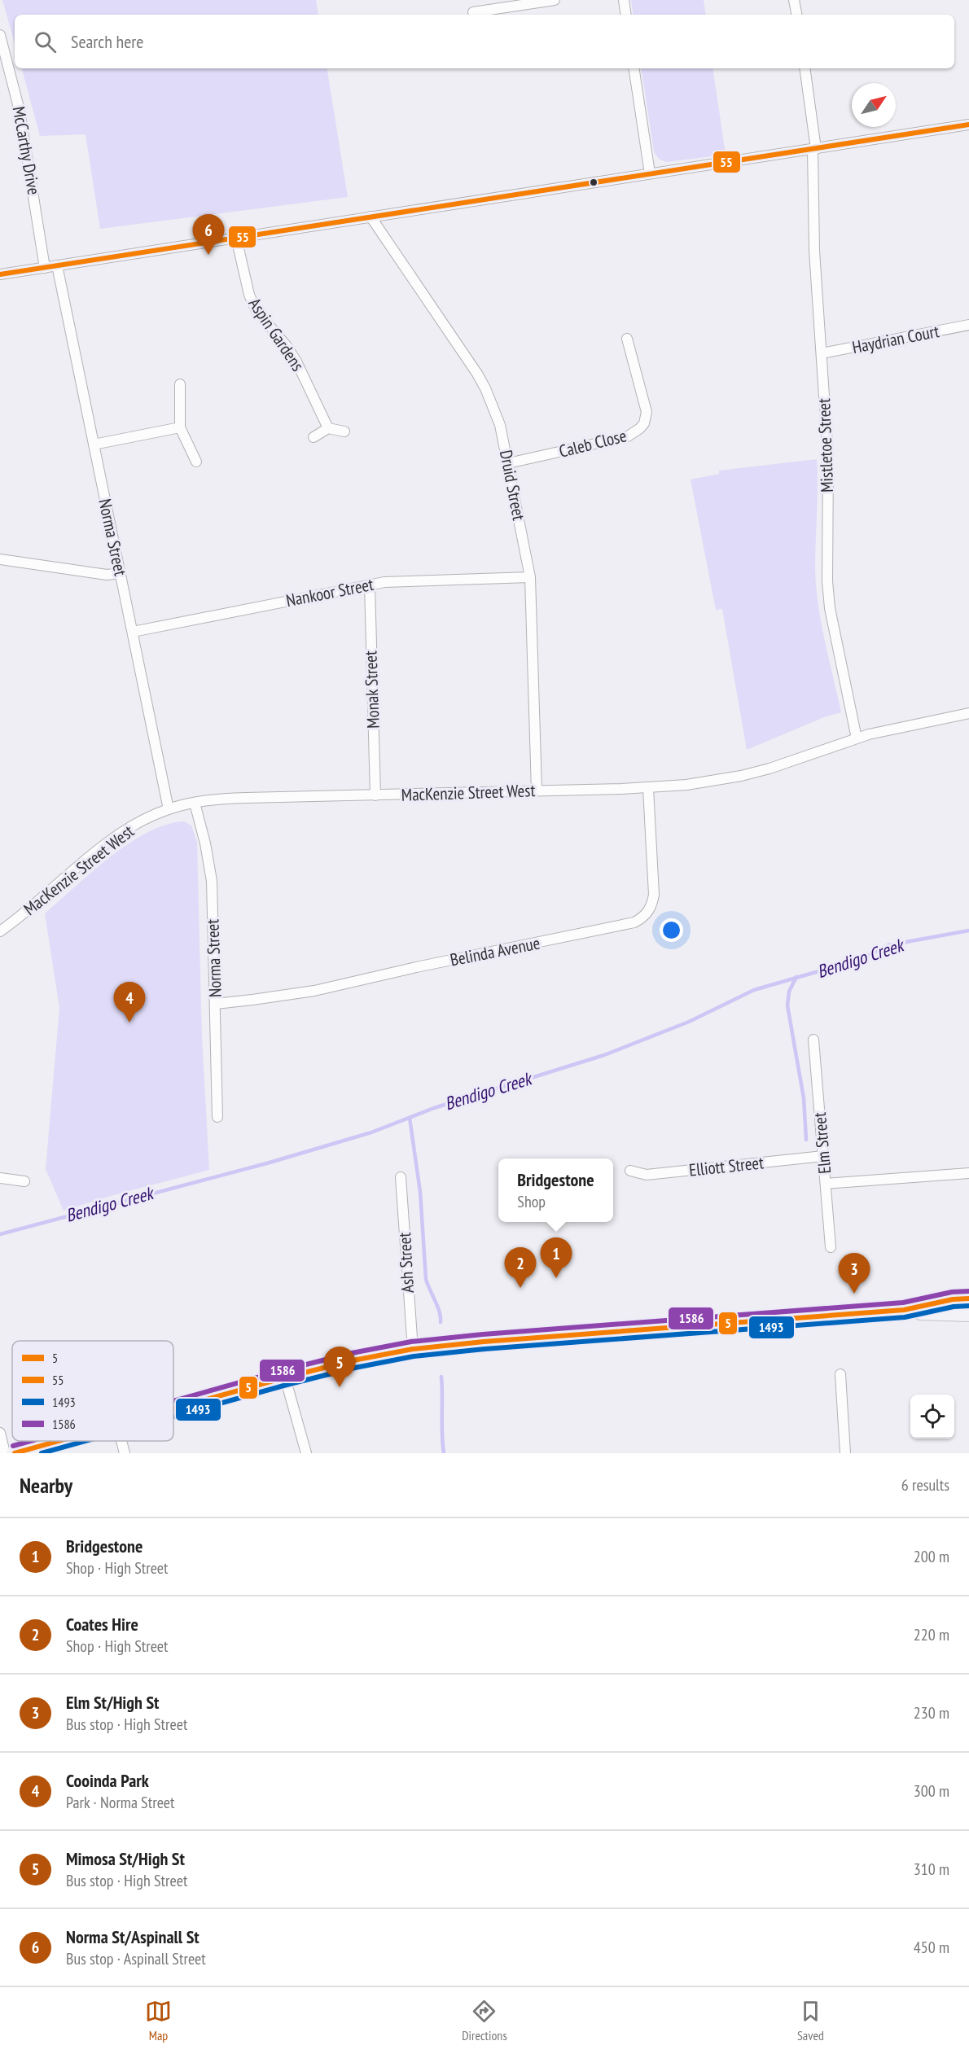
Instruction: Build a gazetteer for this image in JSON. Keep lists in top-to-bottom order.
{
  "streets": {
    "street": [
      "McCarthy Drive",
      "Aspin Gardens",
      "Haydrian Court",
      "Caleb Close",
      "Mistletoe Street",
      "Druid Street",
      "Norma Street",
      "Nankoor Street",
      "Monak Street",
      "MacKenzie Street West",
      "Belinda Avenue",
      "Elm Street",
      "Elliott Street",
      "Ash Street"
    ]
  },
  "crossings": [
    ["Haydrian Court", "Mistletoe Street"],
    ["Caleb Close", "Druid Street"],
    ["Mistletoe Street", "MacKenzie Street West"],
    ["Druid Street", "Nankoor Street"],
    ["Druid Street", "MacKenzie Street West"],
    ["Norma Street", "Nankoor Street"],
    ["Norma Street", "MacKenzie Street West"],
    ["Norma Street", "Belinda Avenue"],
    ["Nankoor Street", "Monak Street"],
    ["Monak Street", "MacKenzie Street West"],
    ["MacKenzie Street West", "Belinda Avenue"],
    ["Elm Street", "Elliott Street"]
  ],
  "water": ["Bendigo Creek"],
  "lines": [
    "transit line 55",
    "transit line 1586",
    "transit line 5",
    "transit line 1493"
  ],
  "legend": [
    "5",
    "55",
    "1493",
    "1586"
  ],
  "north": "top right",
  "page": {
    "search": "Search here",
    "pins": [
      "6",
      "4",
      "1",
      "2",
      "3",
      "5"
    ],
    "popup": ["Bridgestone", "Shop"],
    "heading": ["Nearby", "6 results"],
    "list": [
      {
        "mark": "1",
        "name": "Bridgestone",
        "note": "Shop · High Street",
        "value": "200 m"
      },
      {
        "mark": "2",
        "name": "Coates Hire",
        "note": "Shop · High Street",
        "value": "220 m"
      },
      {
        "mark": "3",
        "name": "Elm St/High St",
        "note": "Bus stop · High Street",
        "value": "230 m"
      },
      {
        "mark": "4",
        "name": "Cooinda Park",
        "note": "Park · Norma Street",
        "value": "300 m"
      },
      {
        "mark": "5",
        "name": "Mimosa St/High St",
        "note": "Bus stop · High Street",
        "value": "310 m"
      },
      {
        "mark": "6",
        "name": "Norma St/Aspinall St",
        "note": "Bus stop · Aspinall Street",
        "value": "450 m"
      }
    ],
    "nav": ["Map", "Directions", "Saved"]
  }
}
